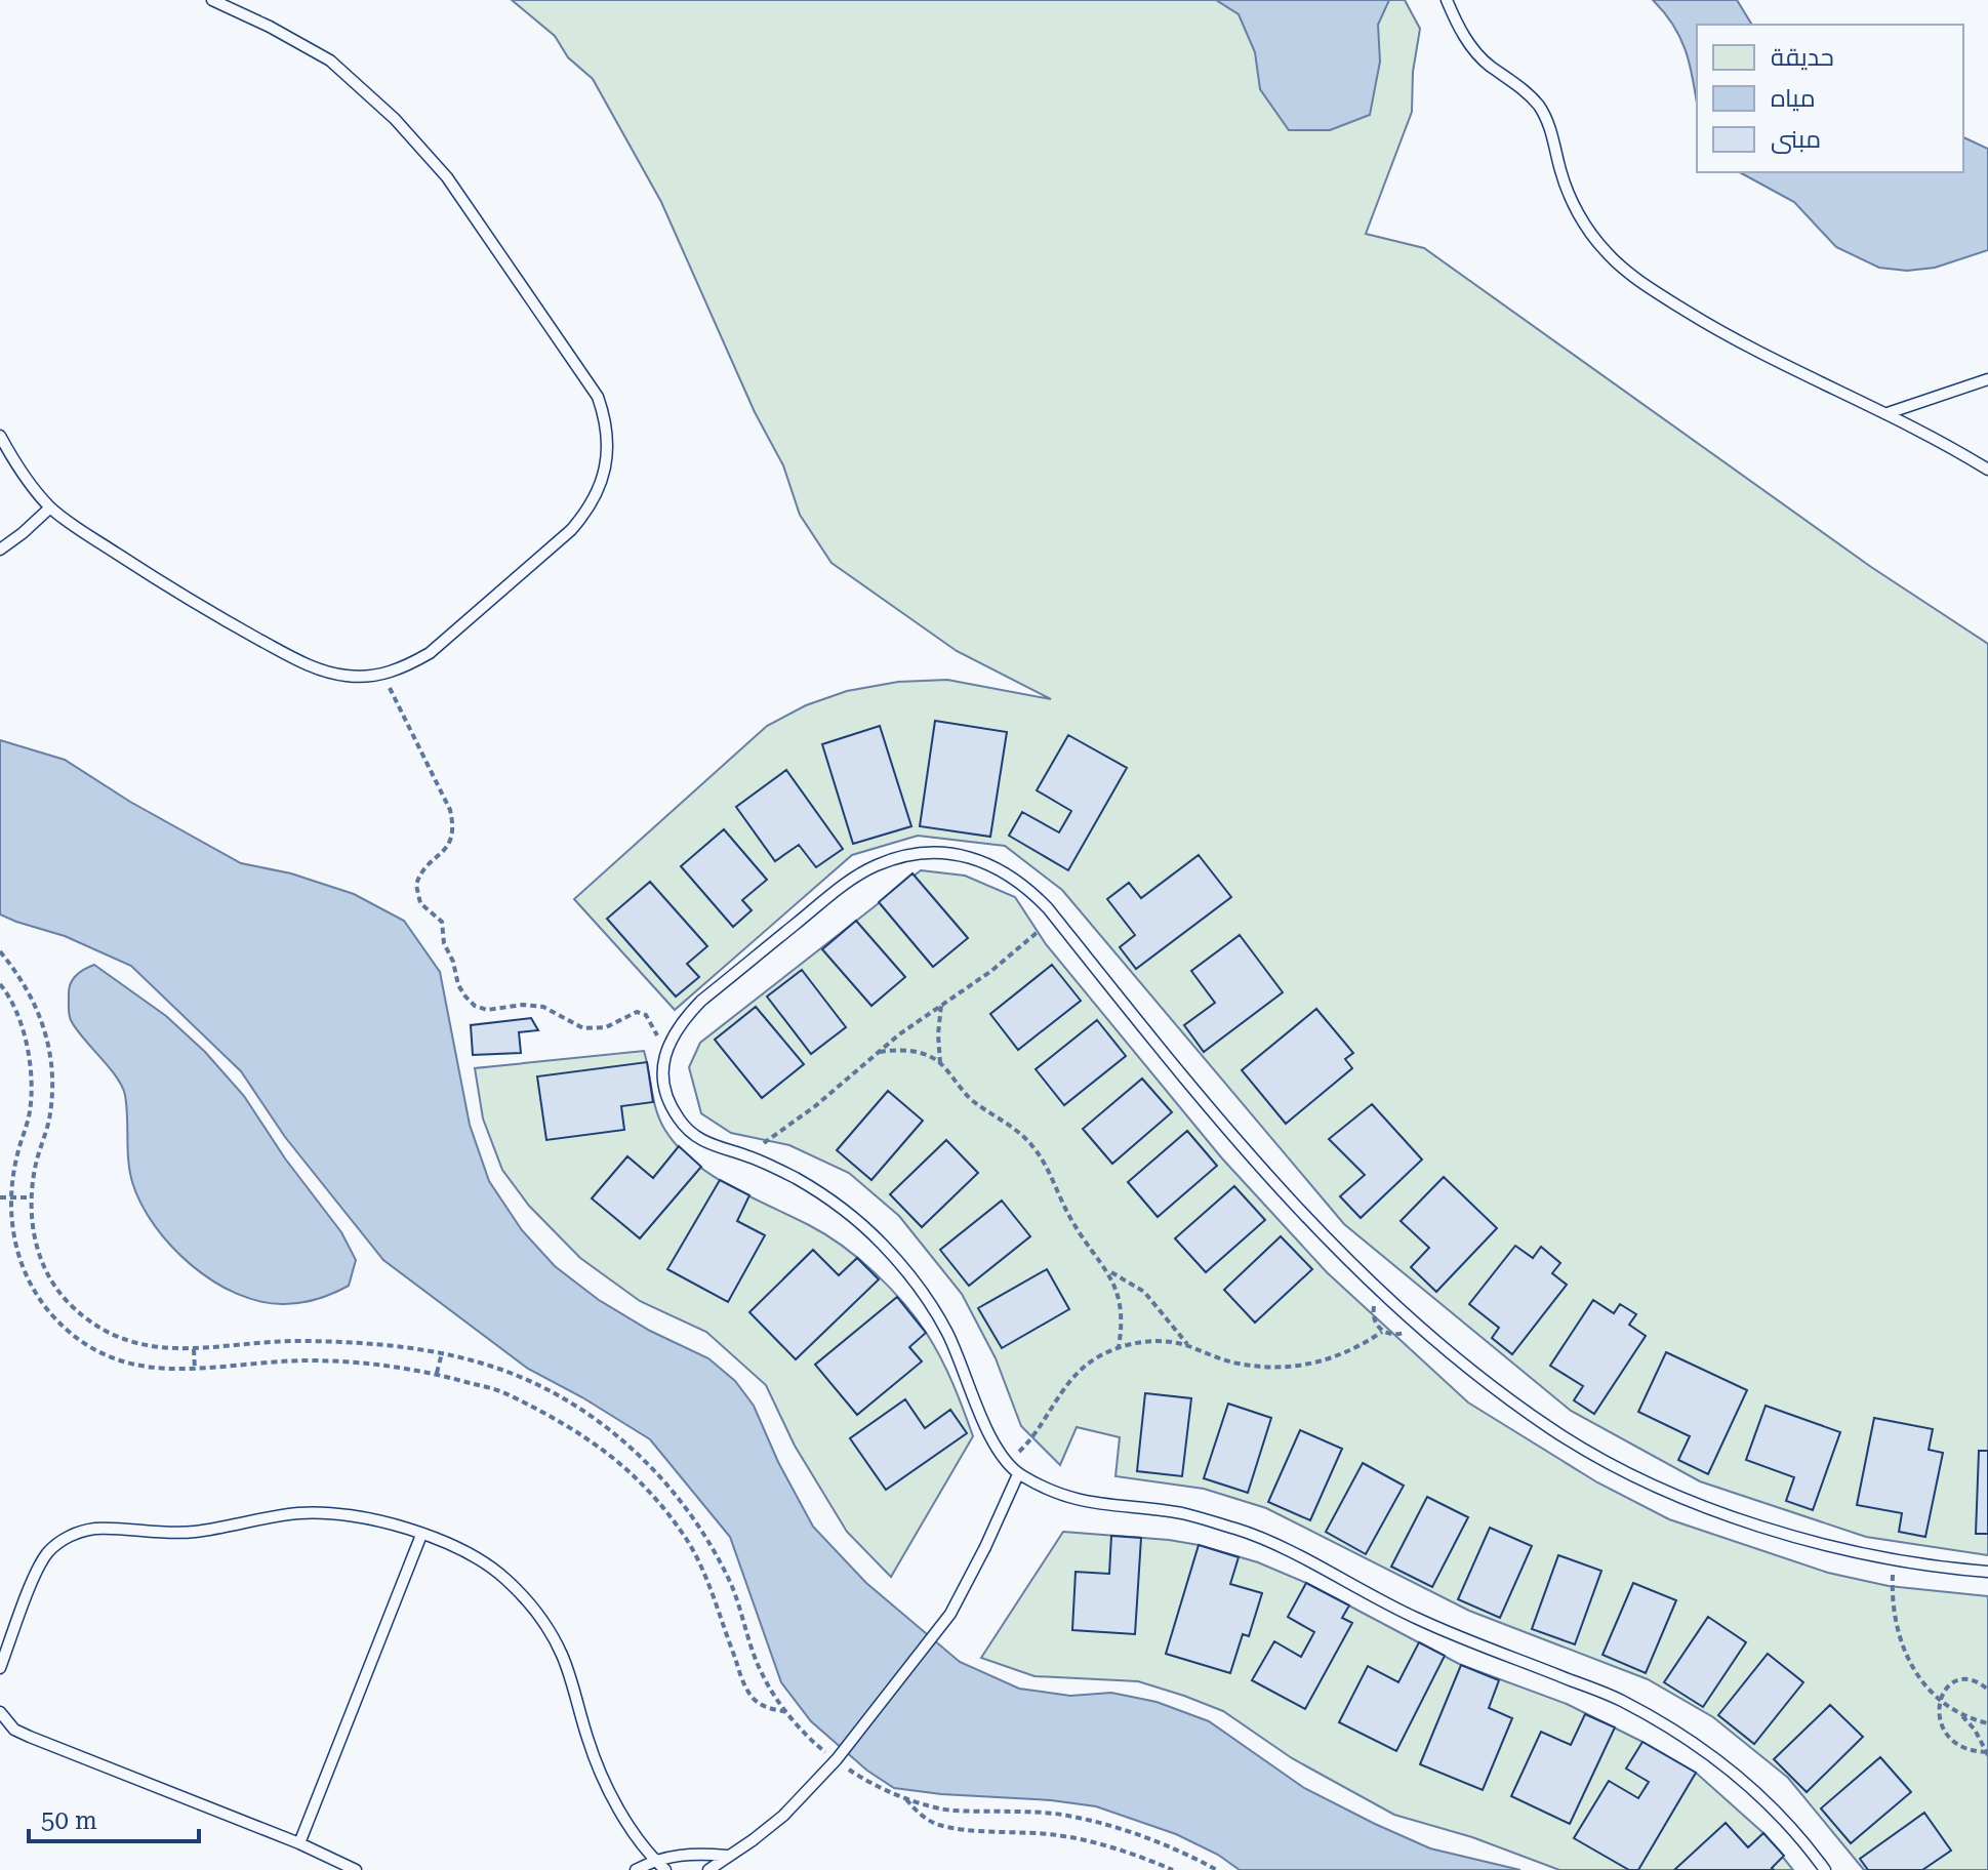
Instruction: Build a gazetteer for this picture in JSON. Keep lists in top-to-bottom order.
{
  "legend": ["حديقة", "مياه", "مبنى"],
  "scale_bar": "50 m"
}
